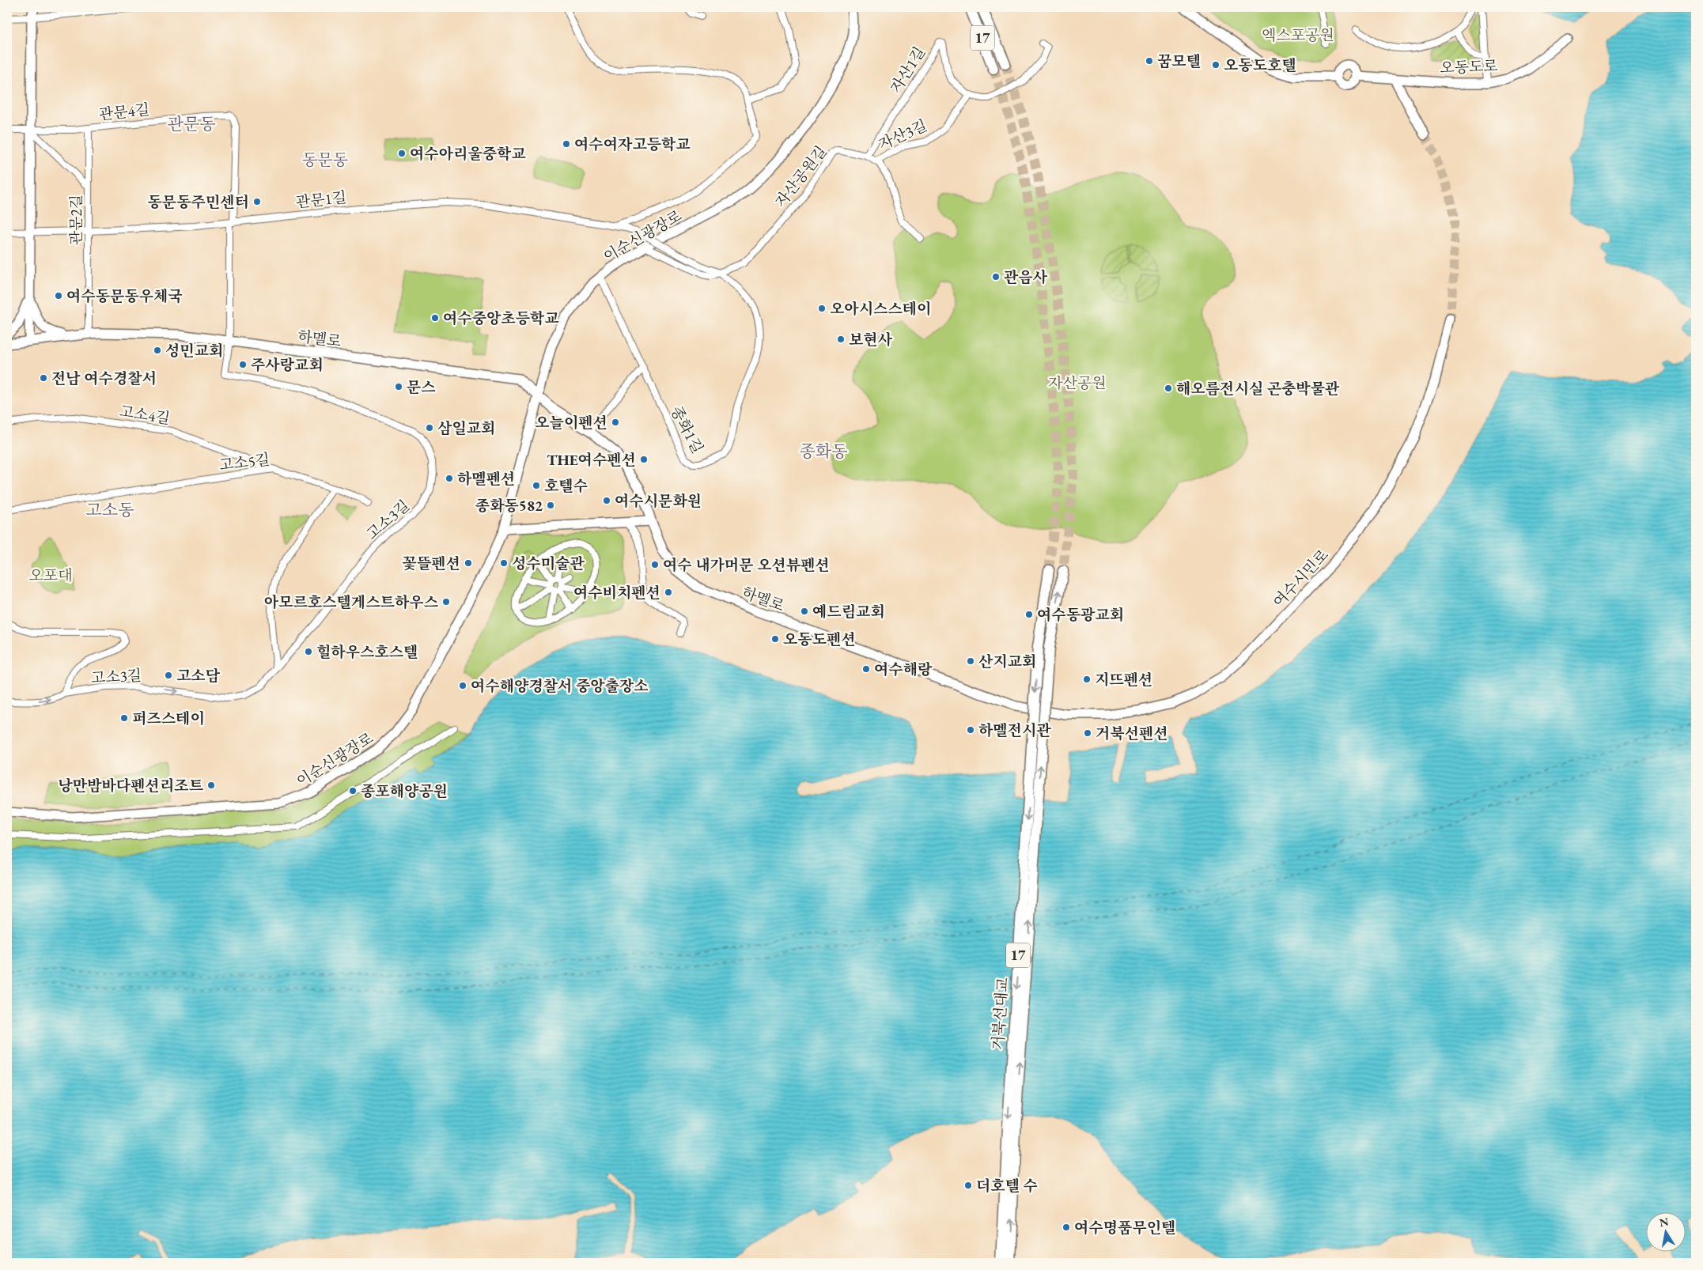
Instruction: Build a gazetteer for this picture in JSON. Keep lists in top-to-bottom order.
{
  "streets": {
    "main road": ["17", "거북선대교"],
    "street": [
      "오동도로",
      "자산1길",
      "관문4길",
      "자산3길",
      "자산공원길",
      "관문1길",
      "관문2길",
      "이순신광장로",
      "하멜로",
      "고소4길",
      "종화1길",
      "고소5길",
      "고소3길",
      "여수시민로"
    ]
  },
  "crossings": [
    ["자산1길", "자산3길"],
    ["자산1길", "자산공원길"],
    ["관문4길", "관문1길"],
    ["관문4길", "관문2길"],
    ["관문4길", "고소3길"],
    ["자산3길", "자산공원길"],
    ["자산공원길", "관문1길"],
    ["자산공원길", "이순신광장로"],
    ["자산공원길", "종화1길"],
    ["관문1길", "관문2길"],
    ["관문1길", "종화1길"],
    ["관문1길", "고소3길"],
    ["관문2길", "하멜로"],
    ["이순신광장로", "하멜로"],
    ["이순신광장로", "종화1길"],
    ["하멜로", "고소3길"],
    ["하멜로", "여수시민로"],
    ["고소4길", "고소5길"]
  ],
  "districts": [
    "관문동",
    "동문동",
    "종화동",
    "고소동"
  ],
  "parks": ["엑스포공원", "자산공원", "오포대"],
  "places": [
    "꿈모텔",
    "오동도호텔",
    "여수여자고등학교",
    "여수아리울중학교",
    "동문동주민센터",
    "관음사",
    "여수동문동우체국",
    "오아시스스테이",
    "여수중앙초등학교",
    "보현사",
    "성민교회",
    "주사랑교회",
    "전남 여수경찰서",
    "문스",
    "해오름전시실 곤충박물관",
    "오늘이펜션",
    "삼일교회",
    "THE여수펜션",
    "하멜펜션",
    "호텔수",
    "여수시문화원",
    "종화동582",
    "꽃뜰펜션",
    "성수미술관",
    "여수 내가머문 오션뷰펜션",
    "여수비치펜션",
    "아모르호스텔게스트하우스",
    "예드림교회",
    "여수동광교회",
    "오동도펜션",
    "힐하우스호스텔",
    "산지교회",
    "여수해랑",
    "고소담",
    "지뜨펜션",
    "여수해양경찰서 중앙출장소",
    "퍼즈스테이",
    "하멜전시관",
    "거북선펜션",
    "낭만밤바다펜션리조트",
    "종포해양공원",
    "더호텔 수",
    "여수명품무인텔"
  ],
  "north": "top"
}
